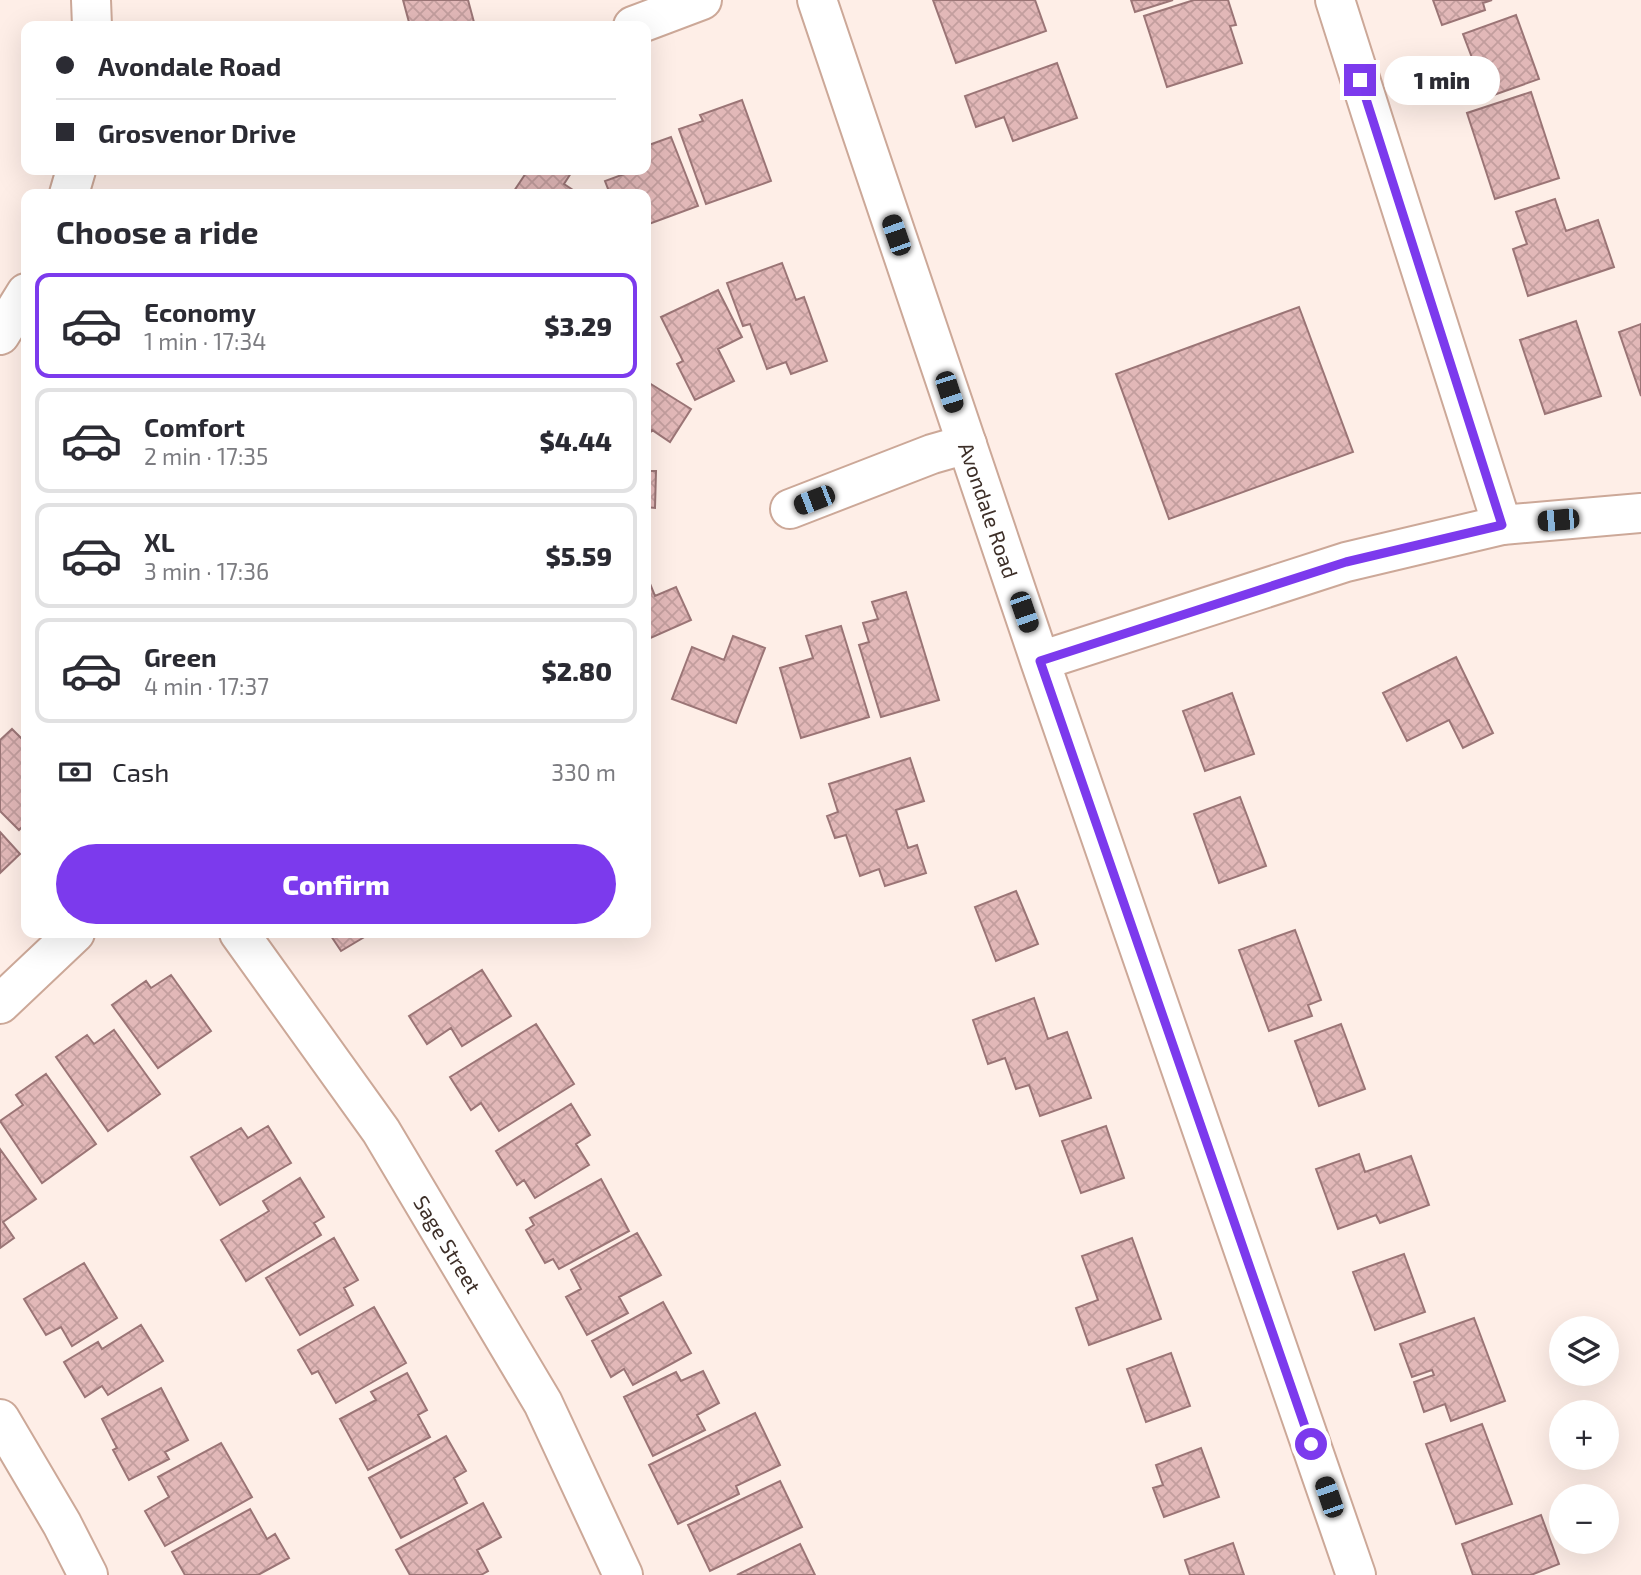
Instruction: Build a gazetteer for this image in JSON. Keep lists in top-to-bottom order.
{
  "streets": {
    "street": ["Avondale Road", "Sage Street"]
  },
  "page": {
    "banner": ["Avondale Road", "Grosvenor Drive"],
    "bubble": "1 min",
    "heading": "Choose a ride",
    "list": [
      {
        "name": "Economy",
        "note": "1 min · 17:34",
        "value": "$3.29"
      },
      {
        "name": "Comfort",
        "note": "2 min · 17:35",
        "value": "$4.44"
      },
      {
        "name": "XL",
        "note": "3 min · 17:36",
        "value": "$5.59"
      },
      {
        "name": "Green",
        "note": "4 min · 17:37",
        "value": "$2.80"
      }
    ],
    "pay": ["Cash", "330 m"],
    "buttons": "Confirm",
    "map_buttons": ["+", "−"]
  }
}
